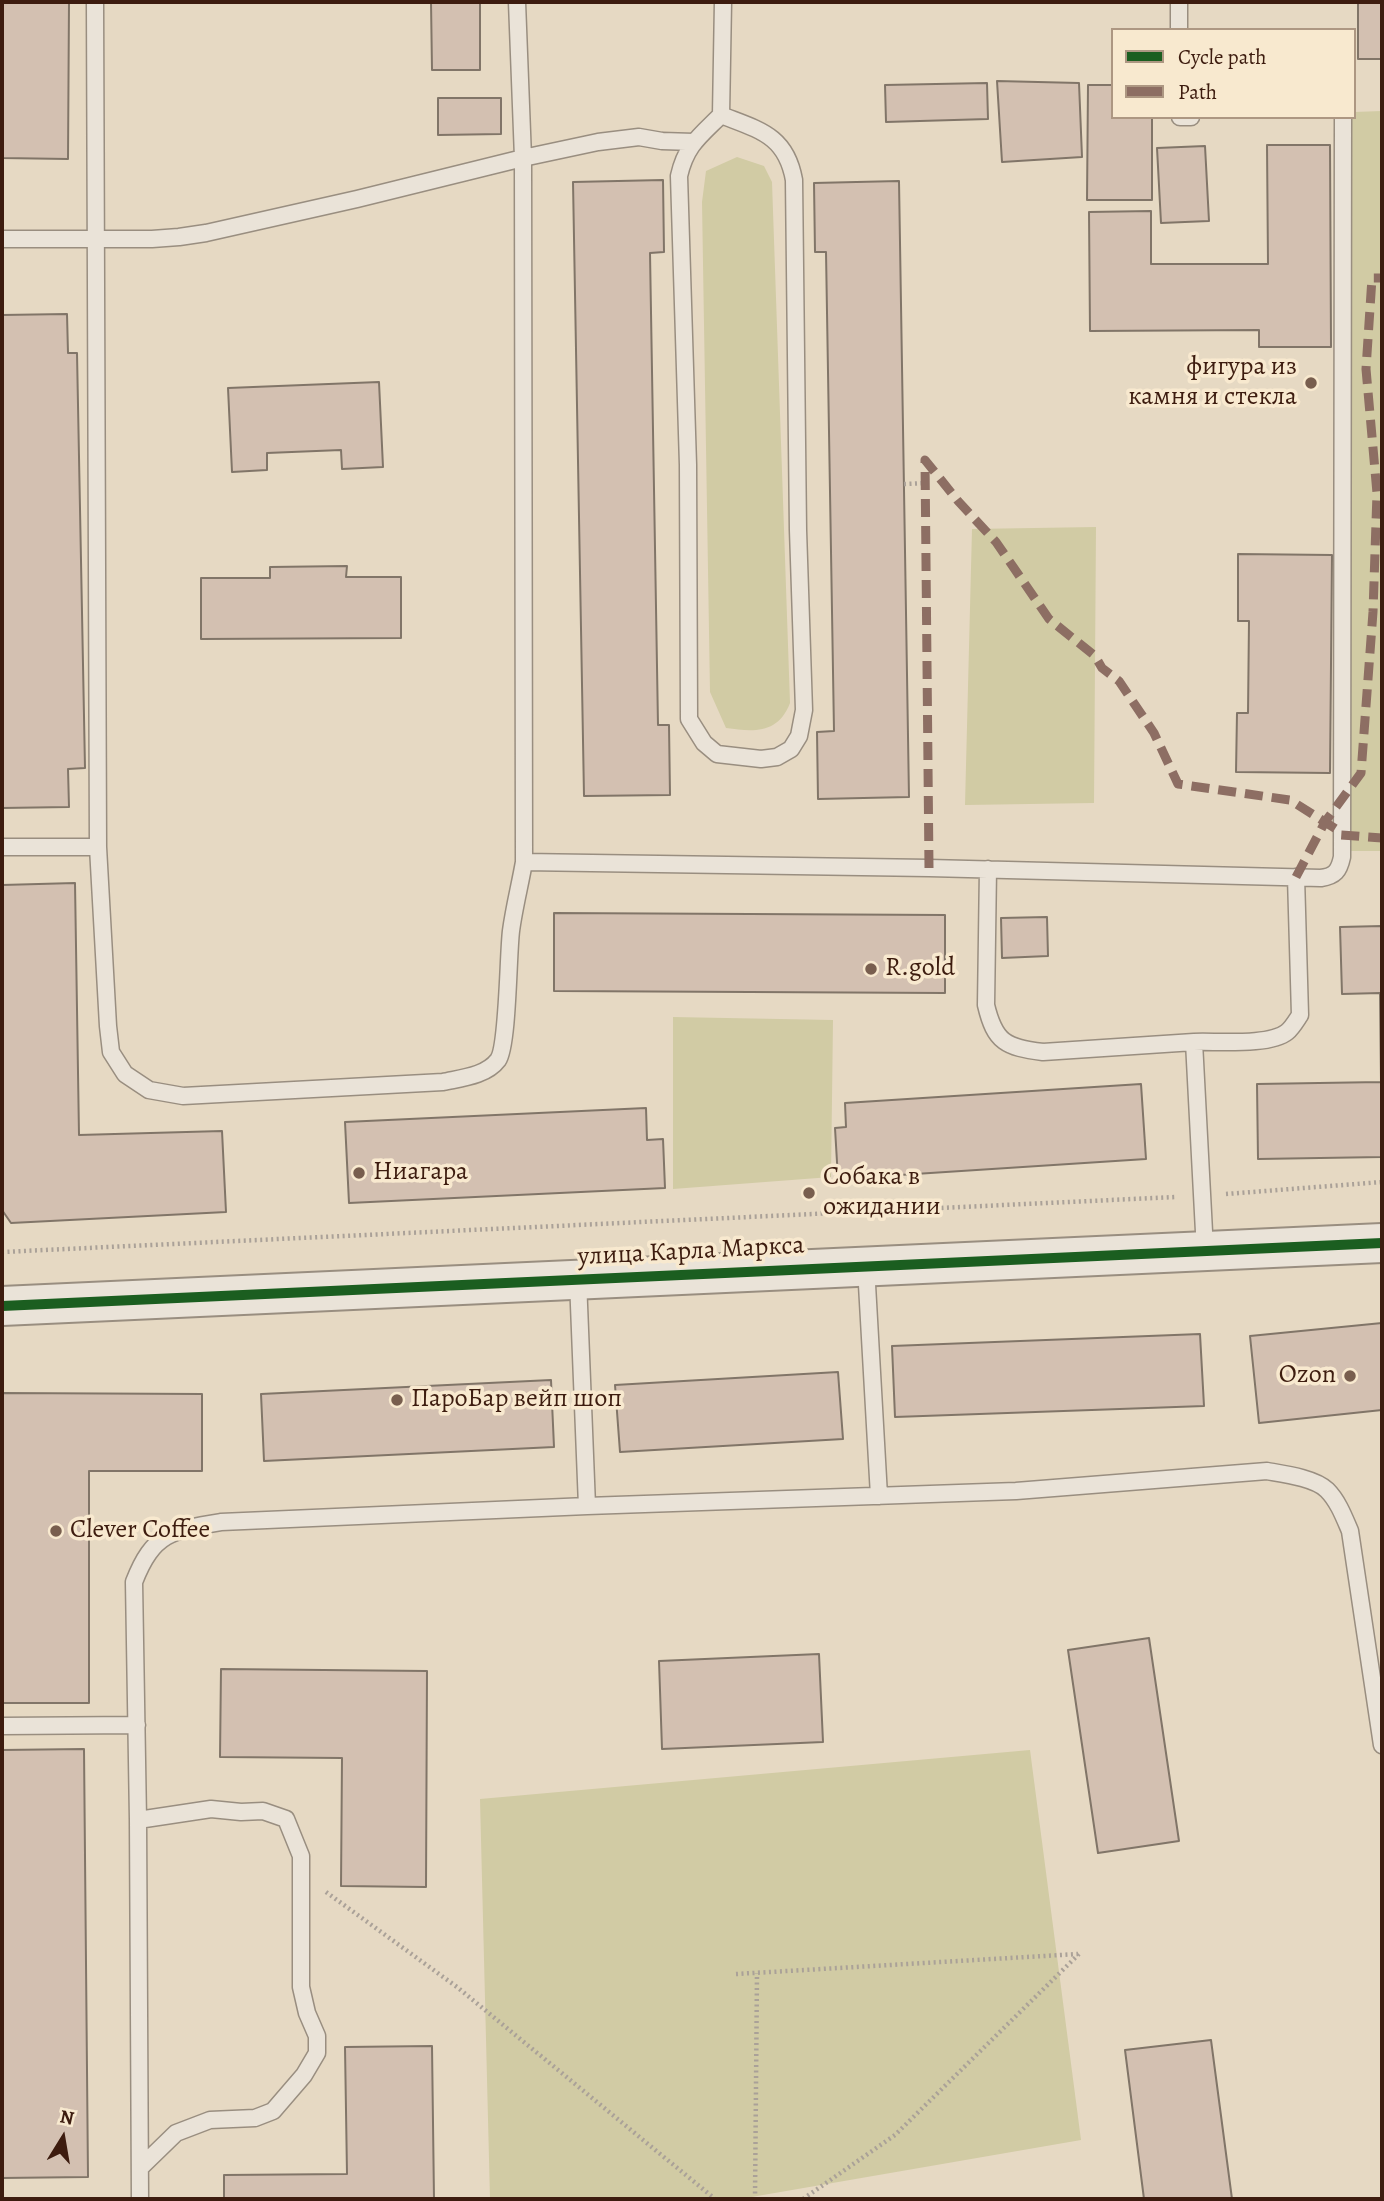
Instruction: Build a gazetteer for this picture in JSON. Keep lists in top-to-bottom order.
{
  "streets": {
    "street": ["улица Карла Маркса"]
  },
  "places": [
    "фигура из камня и стекла",
    "R.gold",
    "Ниагара",
    "Собака в ожидании",
    "Ozon",
    "ПароБар вейп шоп",
    "Clever Coffee"
  ],
  "legend": ["Cycle path", "Path"],
  "north": "top"
}
